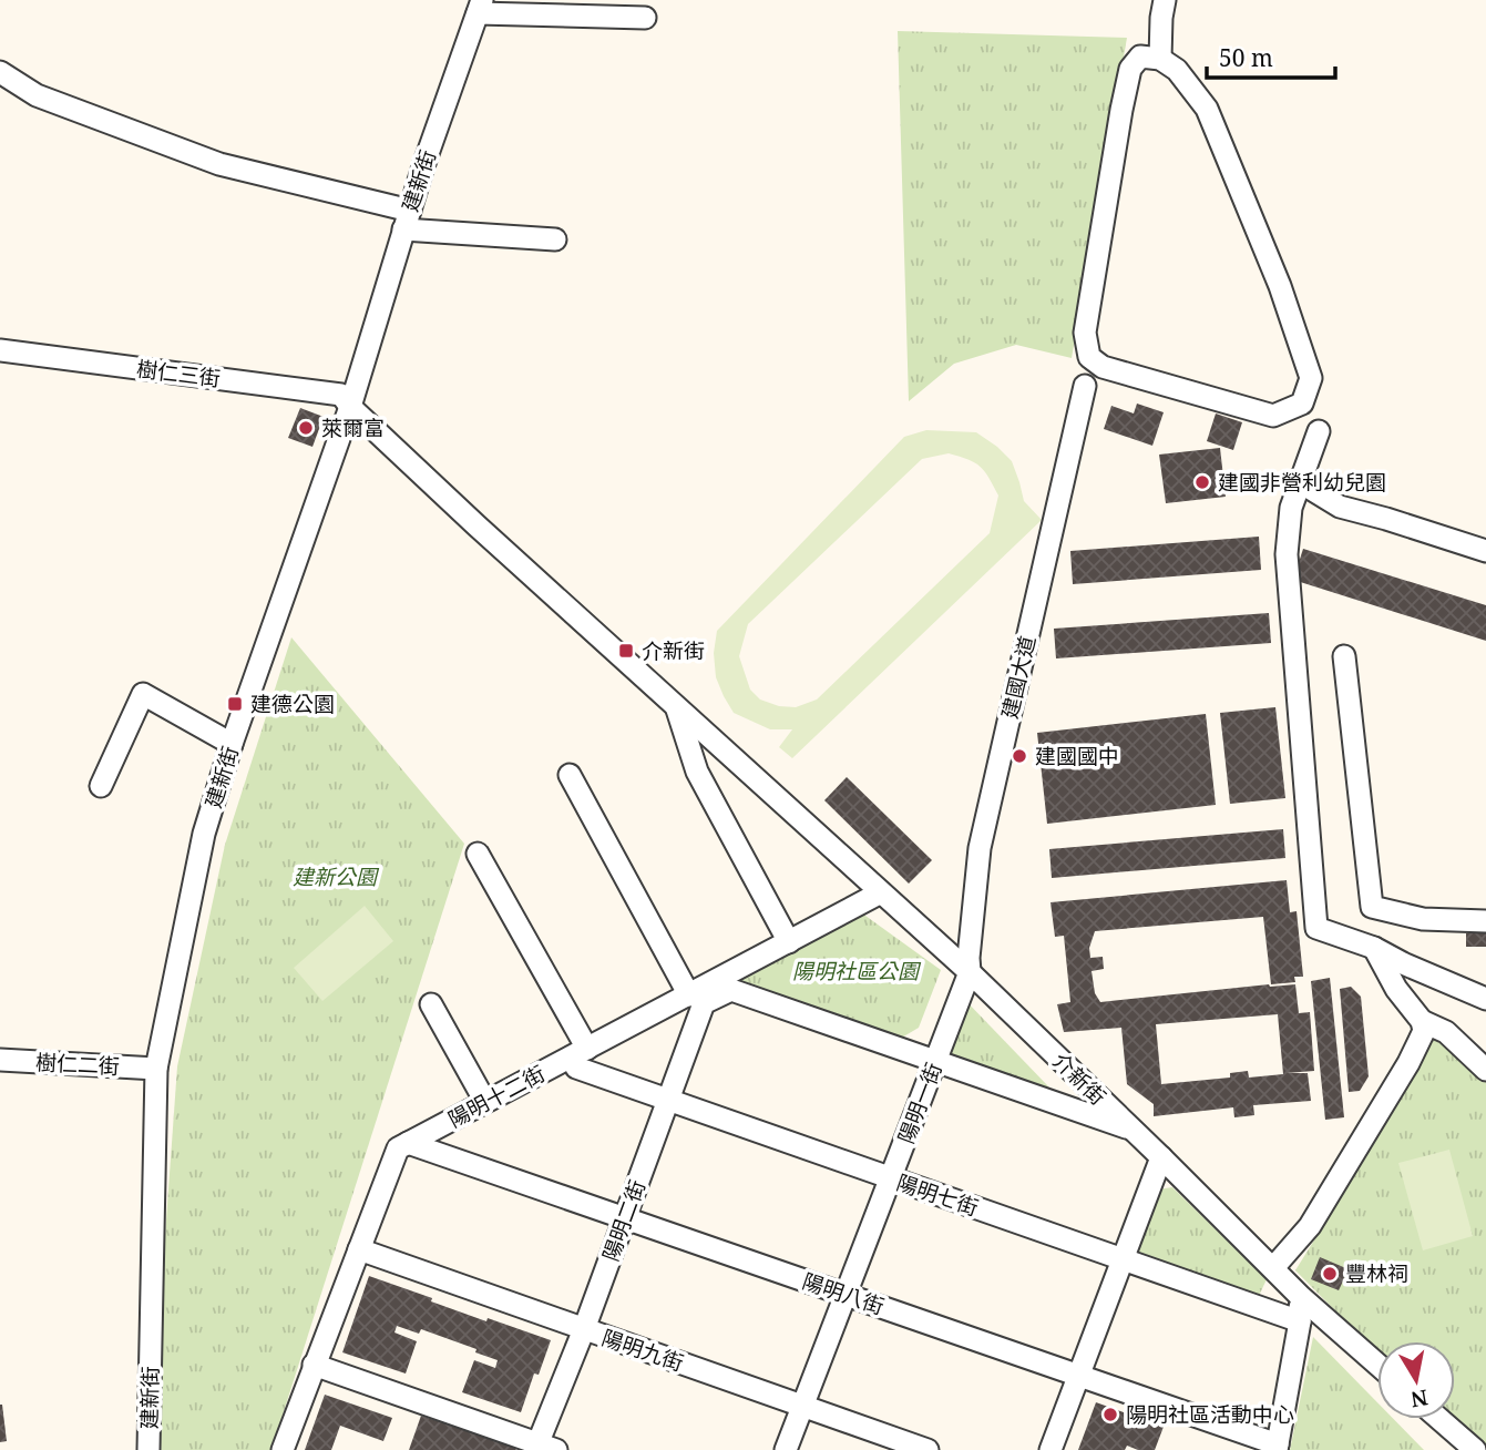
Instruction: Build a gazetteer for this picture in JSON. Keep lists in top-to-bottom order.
{
  "streets": {
    "street": [
      "建新街",
      "樹仁三街",
      "建國大道",
      "樹仁二街",
      "介新街",
      "陽明十二街",
      "陽明一街",
      "陽明七街",
      "陽明二街",
      "陽明八街",
      "陽明九街"
    ]
  },
  "crossings": [
    ["建新街", "樹仁三街"],
    ["建新街", "樹仁二街"],
    ["建新街", "介新街"],
    ["樹仁三街", "介新街"],
    ["建國大道", "介新街"],
    ["建國大道", "陽明一街"],
    ["介新街", "陽明十二街"],
    ["介新街", "陽明一街"],
    ["陽明十二街", "陽明八街"],
    ["陽明十二街", "陽明九街"],
    ["陽明一街", "陽明七街"],
    ["陽明一街", "陽明二街"],
    ["陽明一街", "陽明八街"],
    ["陽明一街", "陽明九街"],
    ["陽明七街", "陽明二街"],
    ["陽明二街", "陽明八街"],
    ["陽明二街", "陽明九街"]
  ],
  "parks": ["建新公園", "陽明社區公園"],
  "places": {
    "other": [
      "萊爾富",
      "建國非營利幼兒園",
      "建國國中",
      "豐林祠",
      "陽明社區活動中心"
    ],
    "transit": ["介新街", "建德公園"]
  },
  "scale_bar": "50 m",
  "north": "bottom"
}
